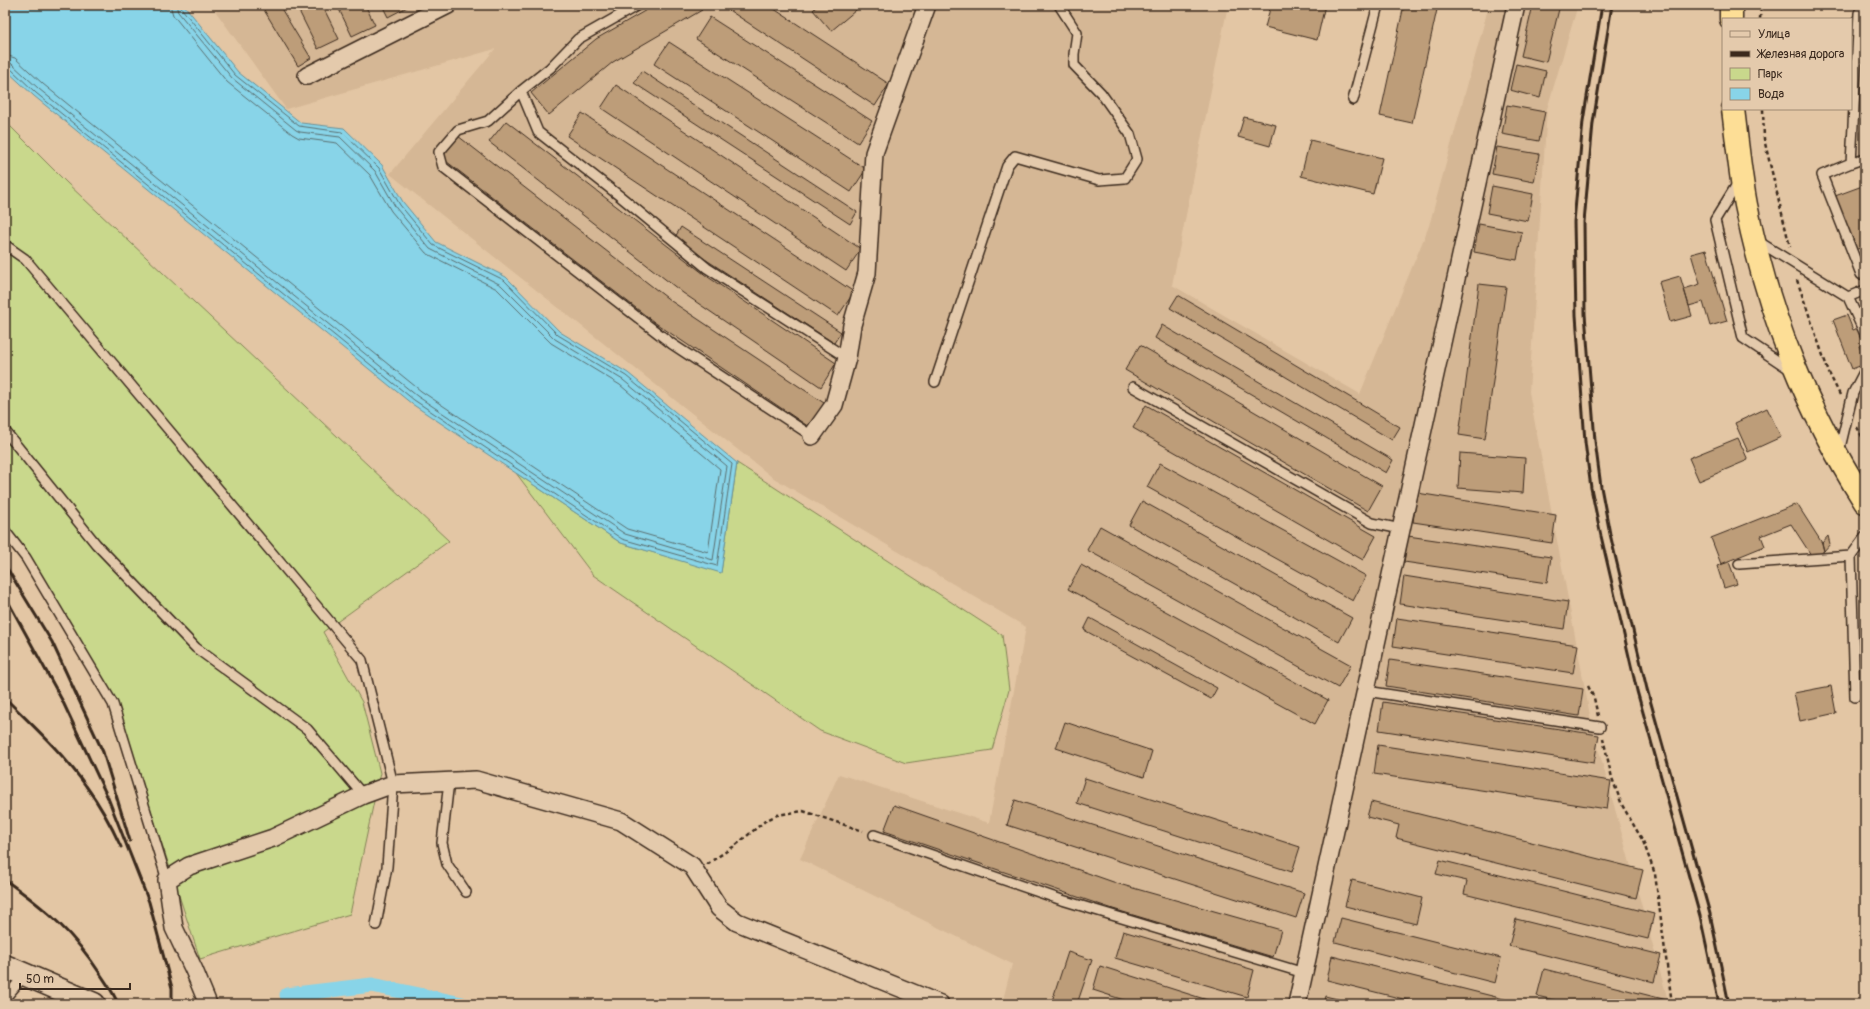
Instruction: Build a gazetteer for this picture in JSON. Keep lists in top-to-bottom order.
{
  "legend": [
    "Улица",
    "Железная дорога",
    "Парк",
    "Вода"
  ],
  "scale_bar": "50 m"
}
